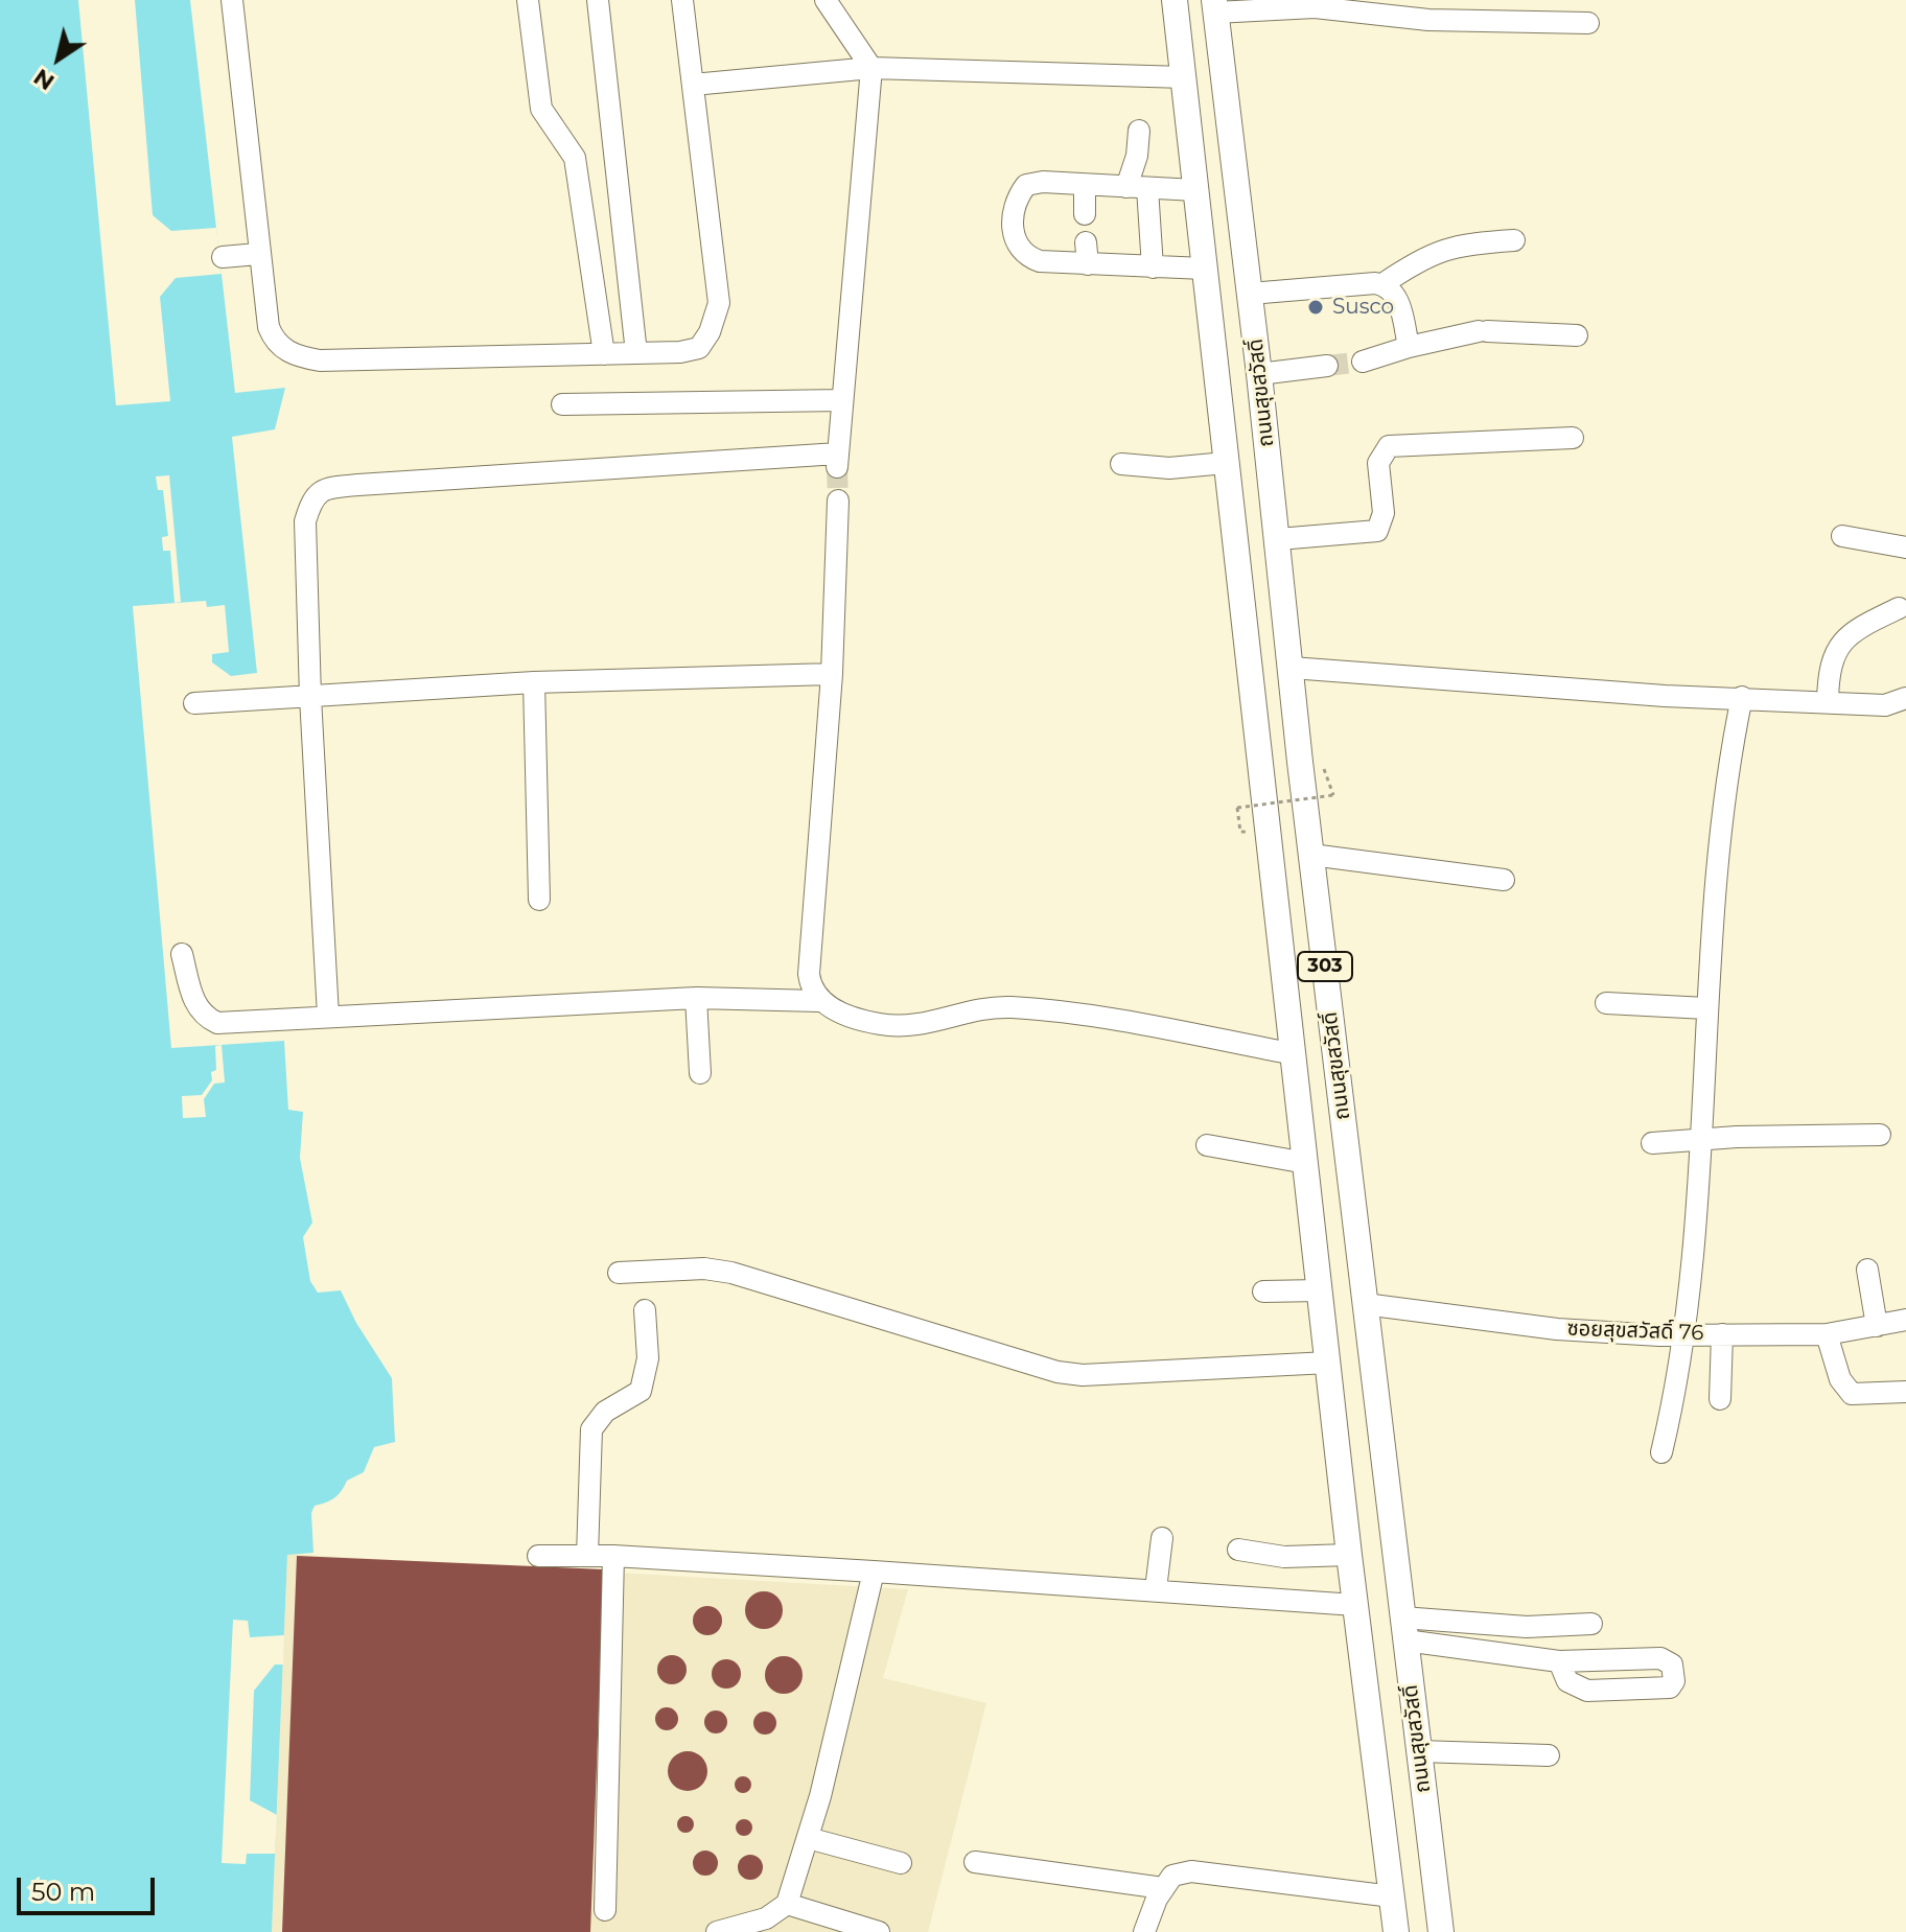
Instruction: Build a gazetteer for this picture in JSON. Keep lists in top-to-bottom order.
{
  "streets": {
    "main road": ["ถนนสุขสวัสดิ์", "303"],
    "street": ["ซอยสุขสวัสดิ์ 76"]
  },
  "crossings": [
    ["ถนนสุขสวัสดิ์", "ซอยสุขสวัสดิ์ 76"]
  ],
  "places": ["Susco"],
  "scale_bar": "50 m",
  "north": "bottom left"
}
